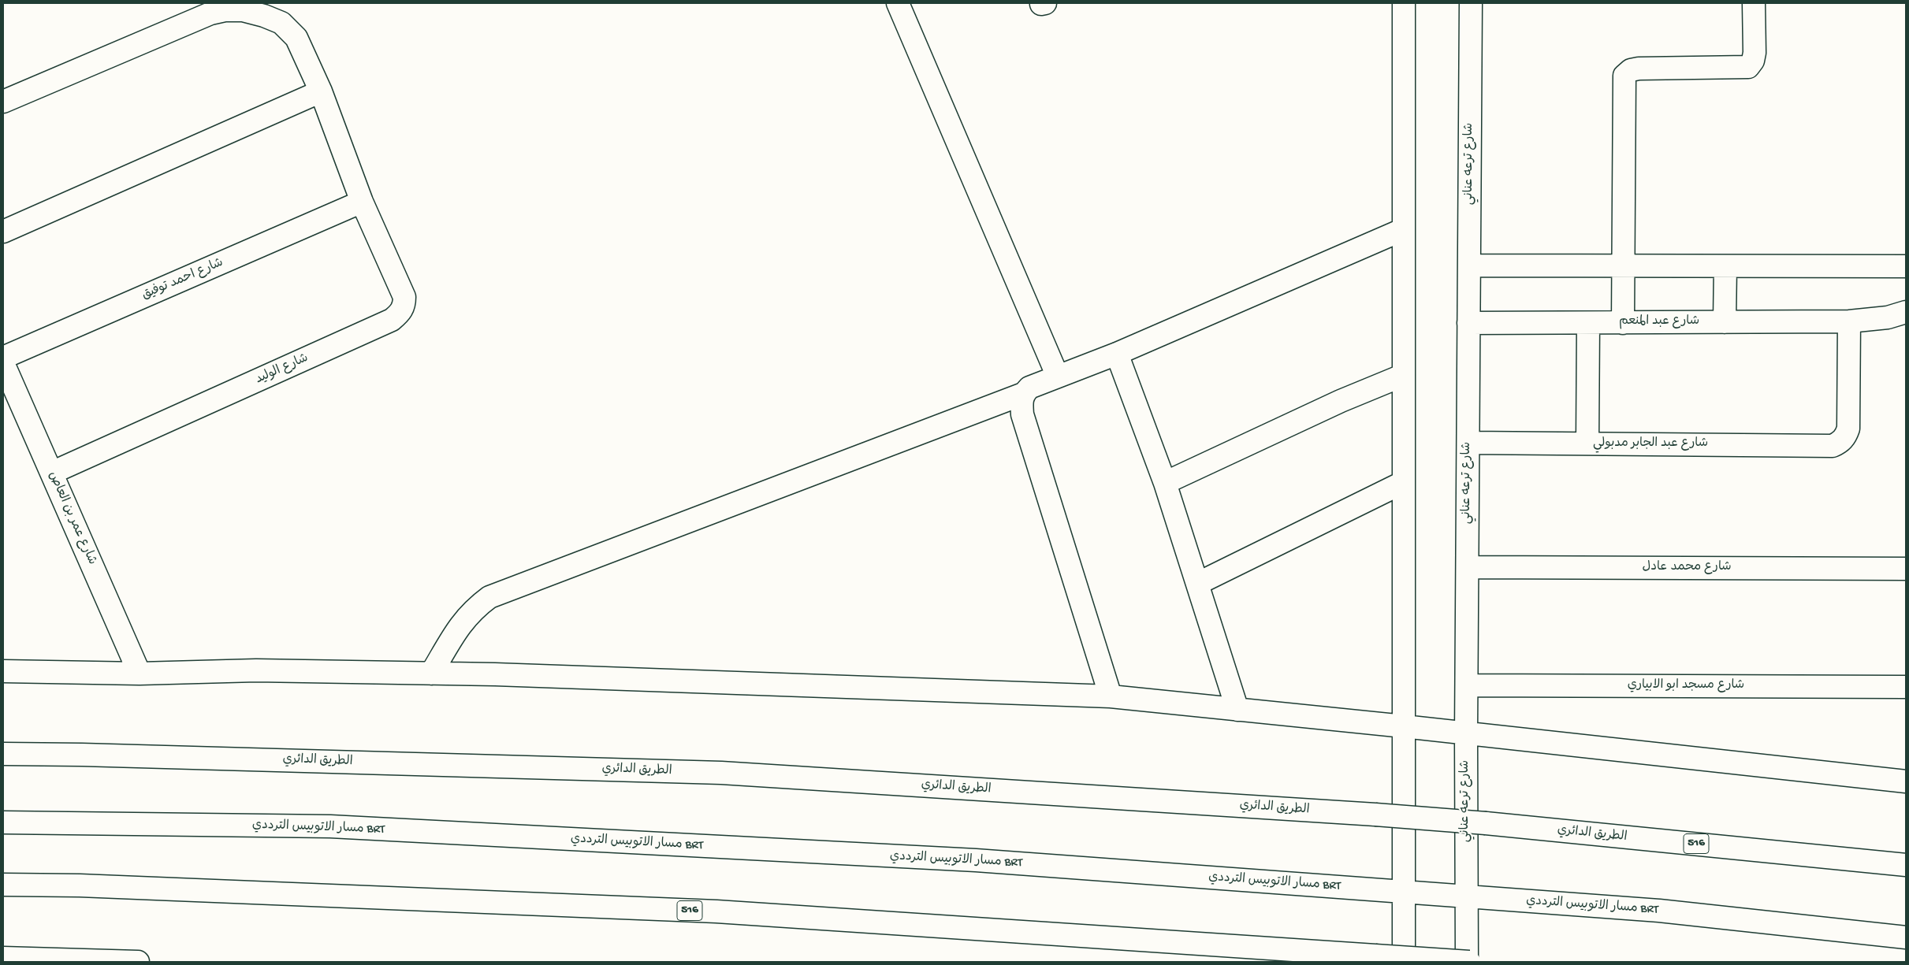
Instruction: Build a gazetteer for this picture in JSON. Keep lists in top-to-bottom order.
{
  "streets": {
    "main road": [
      "شارع ترعه عناني",
      "شارع احمد توفيق",
      "شارع عبد المنعم",
      "شارع الوليد",
      "شارع عبد الجابر مدبولي",
      "شارع عمر بن العاص",
      "شارع محمد عادل",
      "شارع مسجد ابو الابياري",
      "الطريق الدائري",
      "مسار الاتوبيس الترددي BRT",
      "516"
    ]
  },
  "crossings": [
    ["شارع ترعه عناني", "شارع عبد المنعم"],
    ["شارع ترعه عناني", "شارع عبد الجابر مدبولي"],
    ["شارع ترعه عناني", "شارع محمد عادل"],
    ["شارع ترعه عناني", "شارع مسجد ابو الابياري"],
    ["شارع ترعه عناني", "516"],
    ["شارع احمد توفيق", "شارع الوليد"],
    ["شارع عبد المنعم", "شارع عبد الجابر مدبولي"],
    ["شارع الوليد", "شارع عمر بن العاص"]
  ]
}
